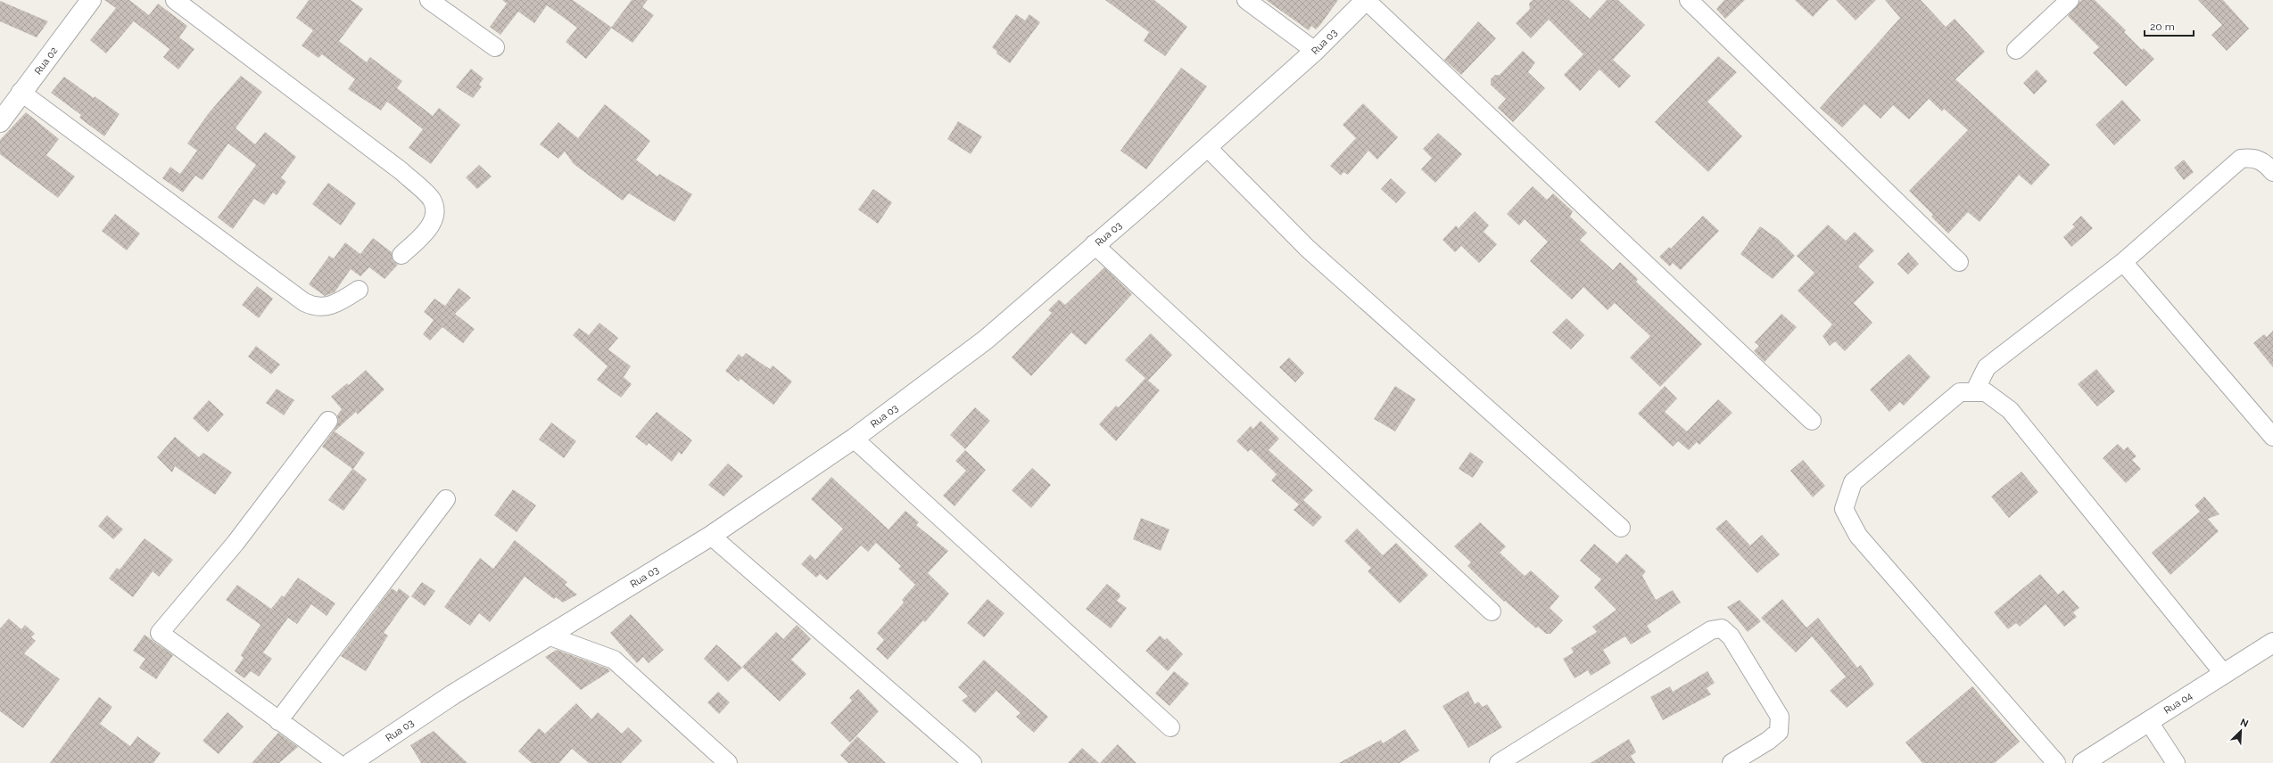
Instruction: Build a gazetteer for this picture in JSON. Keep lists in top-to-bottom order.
{
  "streets": {
    "street": ["Rua 03", "Rua 02", "Rua 04"]
  },
  "scale_bar": "20 m",
  "north": "top right"
}
